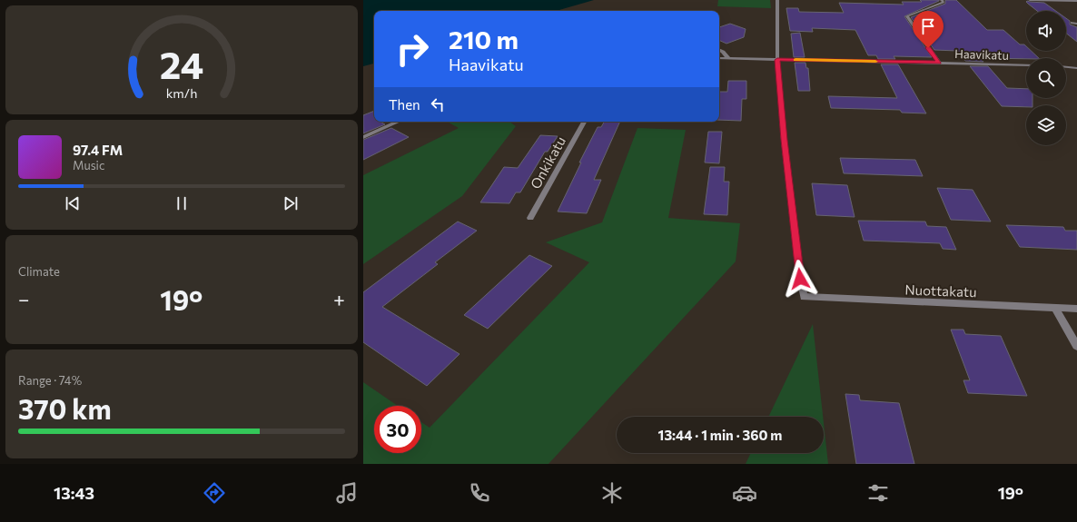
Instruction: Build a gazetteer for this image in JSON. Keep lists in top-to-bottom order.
{
  "streets": {
    "street": ["Haavikatu", "Onkikatu", "Nuottakatu"]
  },
  "crossings": [
    ["Haavikatu", "Nuottakatu"]
  ],
  "page": {
    "turn": ["210 m", "Haavikatu"],
    "then": "Then",
    "song": ["97.4 FM", "Music"],
    "tile": [
      "Climate",
      ["Range · 74%", "370 km"]
    ],
    "heat": ["−", "19°", "+"],
    "limit": "30",
    "trip": "13:44 · 1 min · 360 m",
    "tabs": ["13:43", "19°"],
    "gauge": ["24", "km/h"]
  }
}
